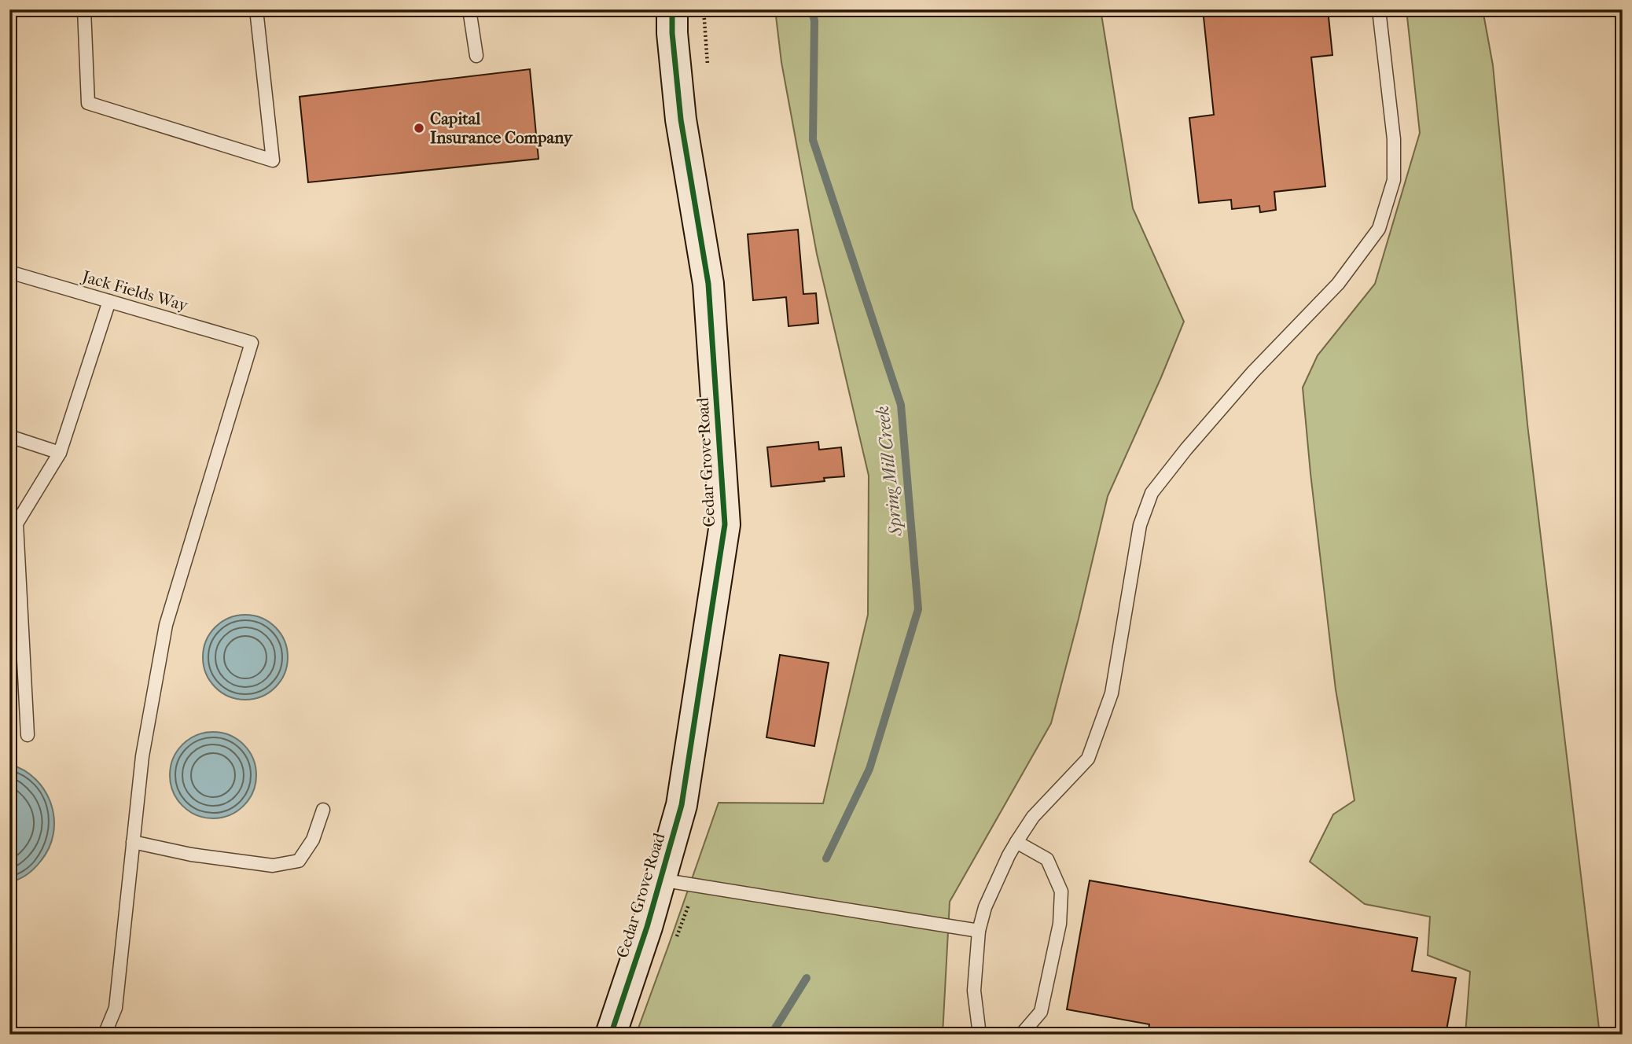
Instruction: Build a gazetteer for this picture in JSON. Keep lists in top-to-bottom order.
{
  "streets": {
    "street": ["Cedar Grove Road"],
    "lane": ["Jack Fields Way"]
  },
  "water": ["Spring Mill Creek"],
  "places": ["Capital Insurance Company"]
}
